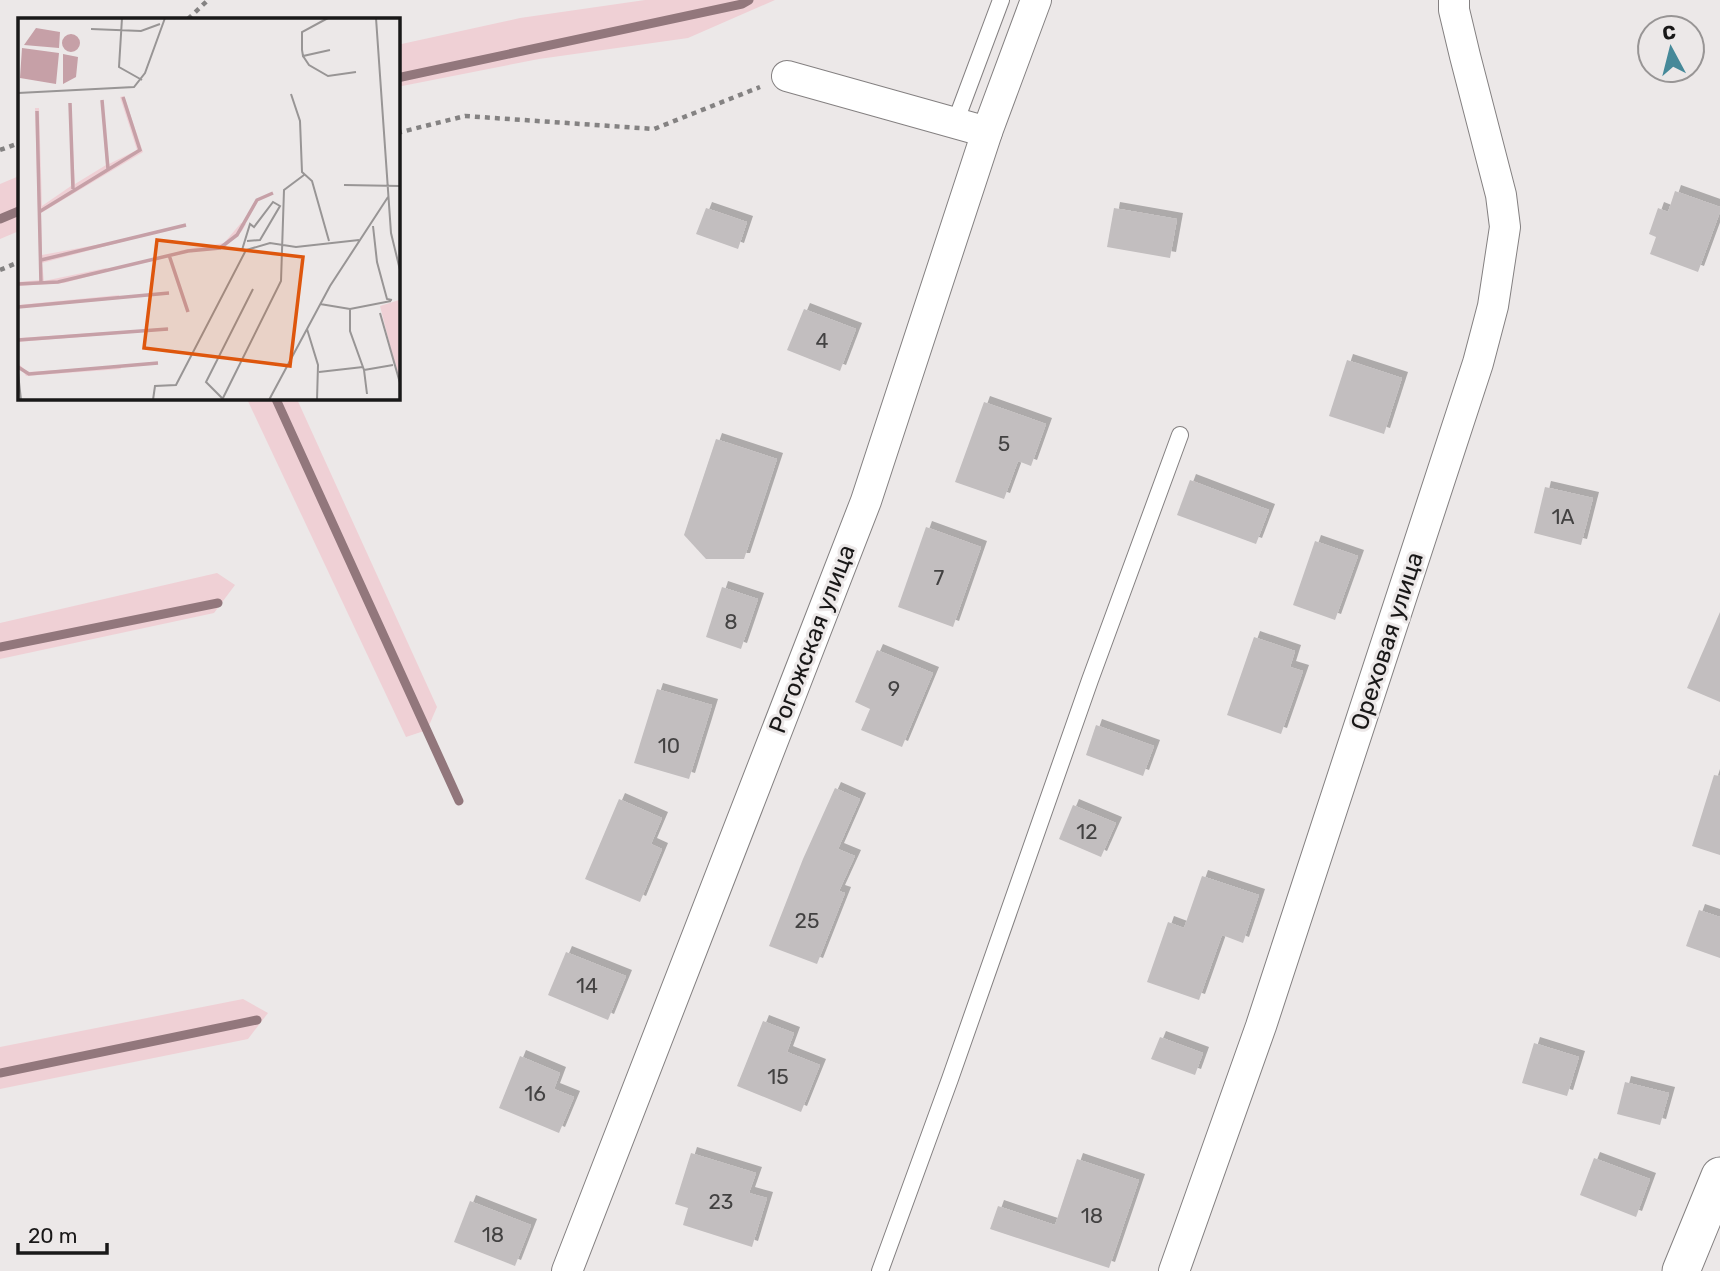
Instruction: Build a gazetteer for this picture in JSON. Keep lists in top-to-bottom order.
{
  "streets": {
    "street": ["Рогожская улица", "Ореховая улица"]
  },
  "house_numbers": [
    "4",
    "5",
    "1А",
    "7",
    "8",
    "9",
    "10",
    "12",
    "25",
    "14",
    "15",
    "16",
    "23",
    "18",
    "18"
  ],
  "scale_bar": "20 m",
  "north": "top"
}
